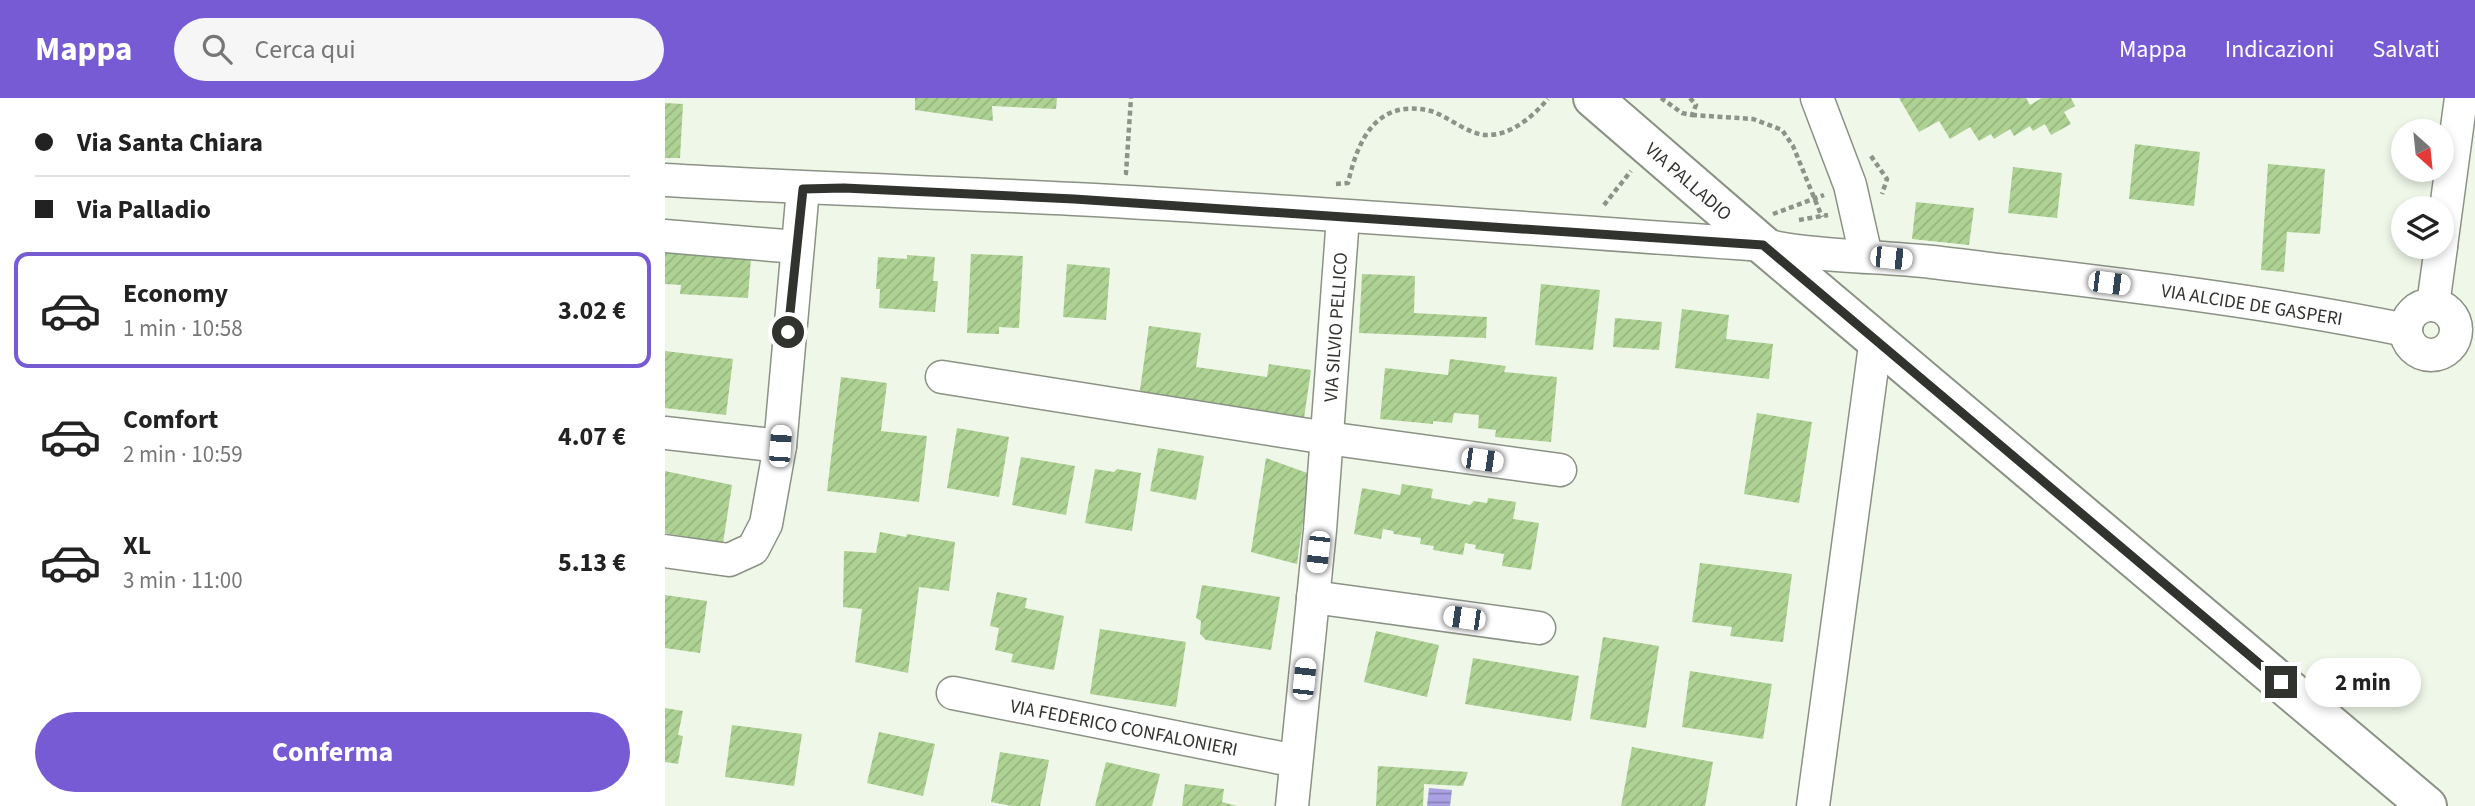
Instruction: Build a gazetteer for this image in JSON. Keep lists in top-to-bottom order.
{
  "streets": {
    "main road": ["VIA PALLADIO"],
    "street": ["VIA ALCIDE DE GASPERI", "VIA SILVIO PELLICO", "VIA FEDERICO CONFALONIERI"]
  },
  "crossings": [
    ["VIA PALLADIO", "VIA ALCIDE DE GASPERI"],
    ["VIA ALCIDE DE GASPERI", "VIA SILVIO PELLICO"],
    ["VIA SILVIO PELLICO", "VIA FEDERICO CONFALONIERI"]
  ],
  "north": "bottom right",
  "page": {
    "header": "Mappa",
    "search": "Cerca qui",
    "nav": ["Mappa", "Indicazioni", "Salvati"],
    "banner": ["Via Santa Chiara", "Via Palladio"],
    "list": [
      {
        "name": "Economy",
        "note": "1 min · 10:58",
        "value": "3.02 €"
      },
      {
        "name": "Comfort",
        "note": "2 min · 10:59",
        "value": "4.07 €"
      },
      {
        "name": "XL",
        "note": "3 min · 11:00",
        "value": "5.13 €"
      }
    ],
    "bubble": "2 min",
    "buttons": "Conferma"
  }
}
